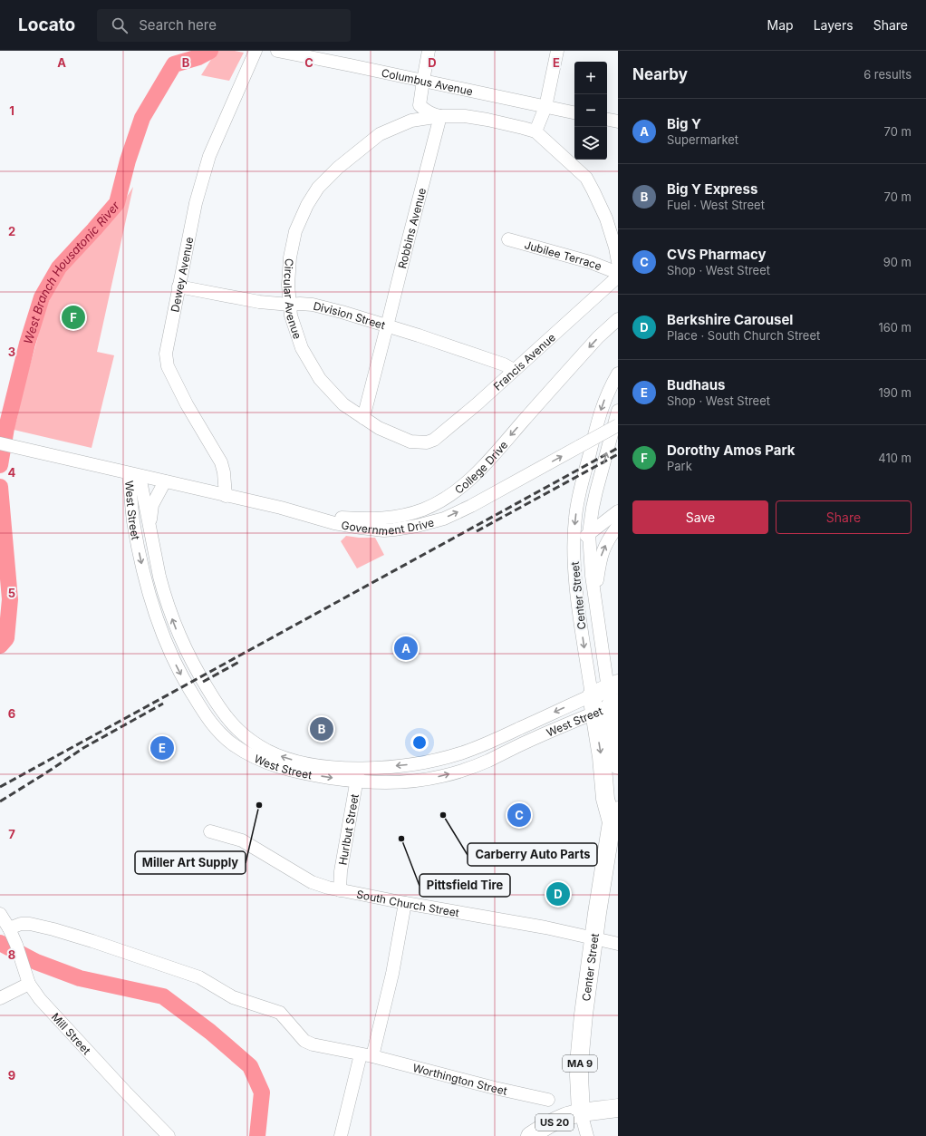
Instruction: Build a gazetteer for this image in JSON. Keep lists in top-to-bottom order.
{
  "streets": {
    "highway": ["Center Street", "MA 9", "US 20"],
    "street": [
      "Columbus Avenue",
      "Robbins Avenue",
      "Jubilee Terrace",
      "Dewey Avenue",
      "Circular Avenue",
      "Division Street",
      "Francis Avenue",
      "College Drive",
      "West Street",
      "Government Drive",
      "Hurlbut Street",
      "South Church Street",
      "Mill Street",
      "Worthington Street"
    ]
  },
  "crossings": [
    ["Robbins Avenue", "Circular Avenue"],
    ["Robbins Avenue", "Division Street"],
    ["Dewey Avenue", "Division Street"],
    ["Dewey Avenue", "Government Drive"],
    ["Circular Avenue", "Division Street"],
    ["Circular Avenue", "Francis Avenue"],
    ["Division Street", "Francis Avenue"],
    ["College Drive", "Government Drive"],
    ["West Street", "Government Drive"],
    ["West Street", "Center Street"],
    ["West Street", "Hurlbut Street"],
    ["Center Street", "South Church Street"],
    ["Center Street", "US 20"],
    ["Hurlbut Street", "South Church Street"],
    ["Mill Street", "Worthington Street"]
  ],
  "one_way": ["College Drive", "Government Drive"],
  "water": ["West Branch Housatonic River"],
  "places": ["Miller Art Supply", "Carberry Auto Parts", "Pittsfield Tire"],
  "page": {
    "header": "Locato",
    "search": "Search here",
    "nav": ["Map", "Layers", "Share"],
    "heading": ["Nearby", "6 results"],
    "map_buttons": ["+", "−"],
    "list": [
      {
        "mark": "A",
        "name": "Big Y",
        "note": "Supermarket",
        "value": "70 m"
      },
      {
        "mark": "B",
        "name": "Big Y Express",
        "note": "Fuel · West Street",
        "value": "70 m"
      },
      {
        "mark": "C",
        "name": "CVS Pharmacy",
        "note": "Shop · West Street",
        "value": "90 m"
      },
      {
        "mark": "D",
        "name": "Berkshire Carousel",
        "note": "Place · South Church Street",
        "value": "160 m"
      },
      {
        "mark": "E",
        "name": "Budhaus",
        "note": "Shop · West Street",
        "value": "190 m"
      },
      {
        "mark": "F",
        "name": "Dorothy Amos Park",
        "note": "Park",
        "value": "410 m"
      }
    ],
    "pins": [
      "F",
      "A",
      "B",
      "E",
      "C",
      "D"
    ],
    "buttons": ["Save", "Share"]
  },
  "grid": {
    "columns": [
      "A",
      "B",
      "C",
      "D",
      "E"
    ],
    "rows": [
      "1",
      "2",
      "3",
      "4",
      "5",
      "6",
      "7",
      "8",
      "9"
    ]
  }
}
